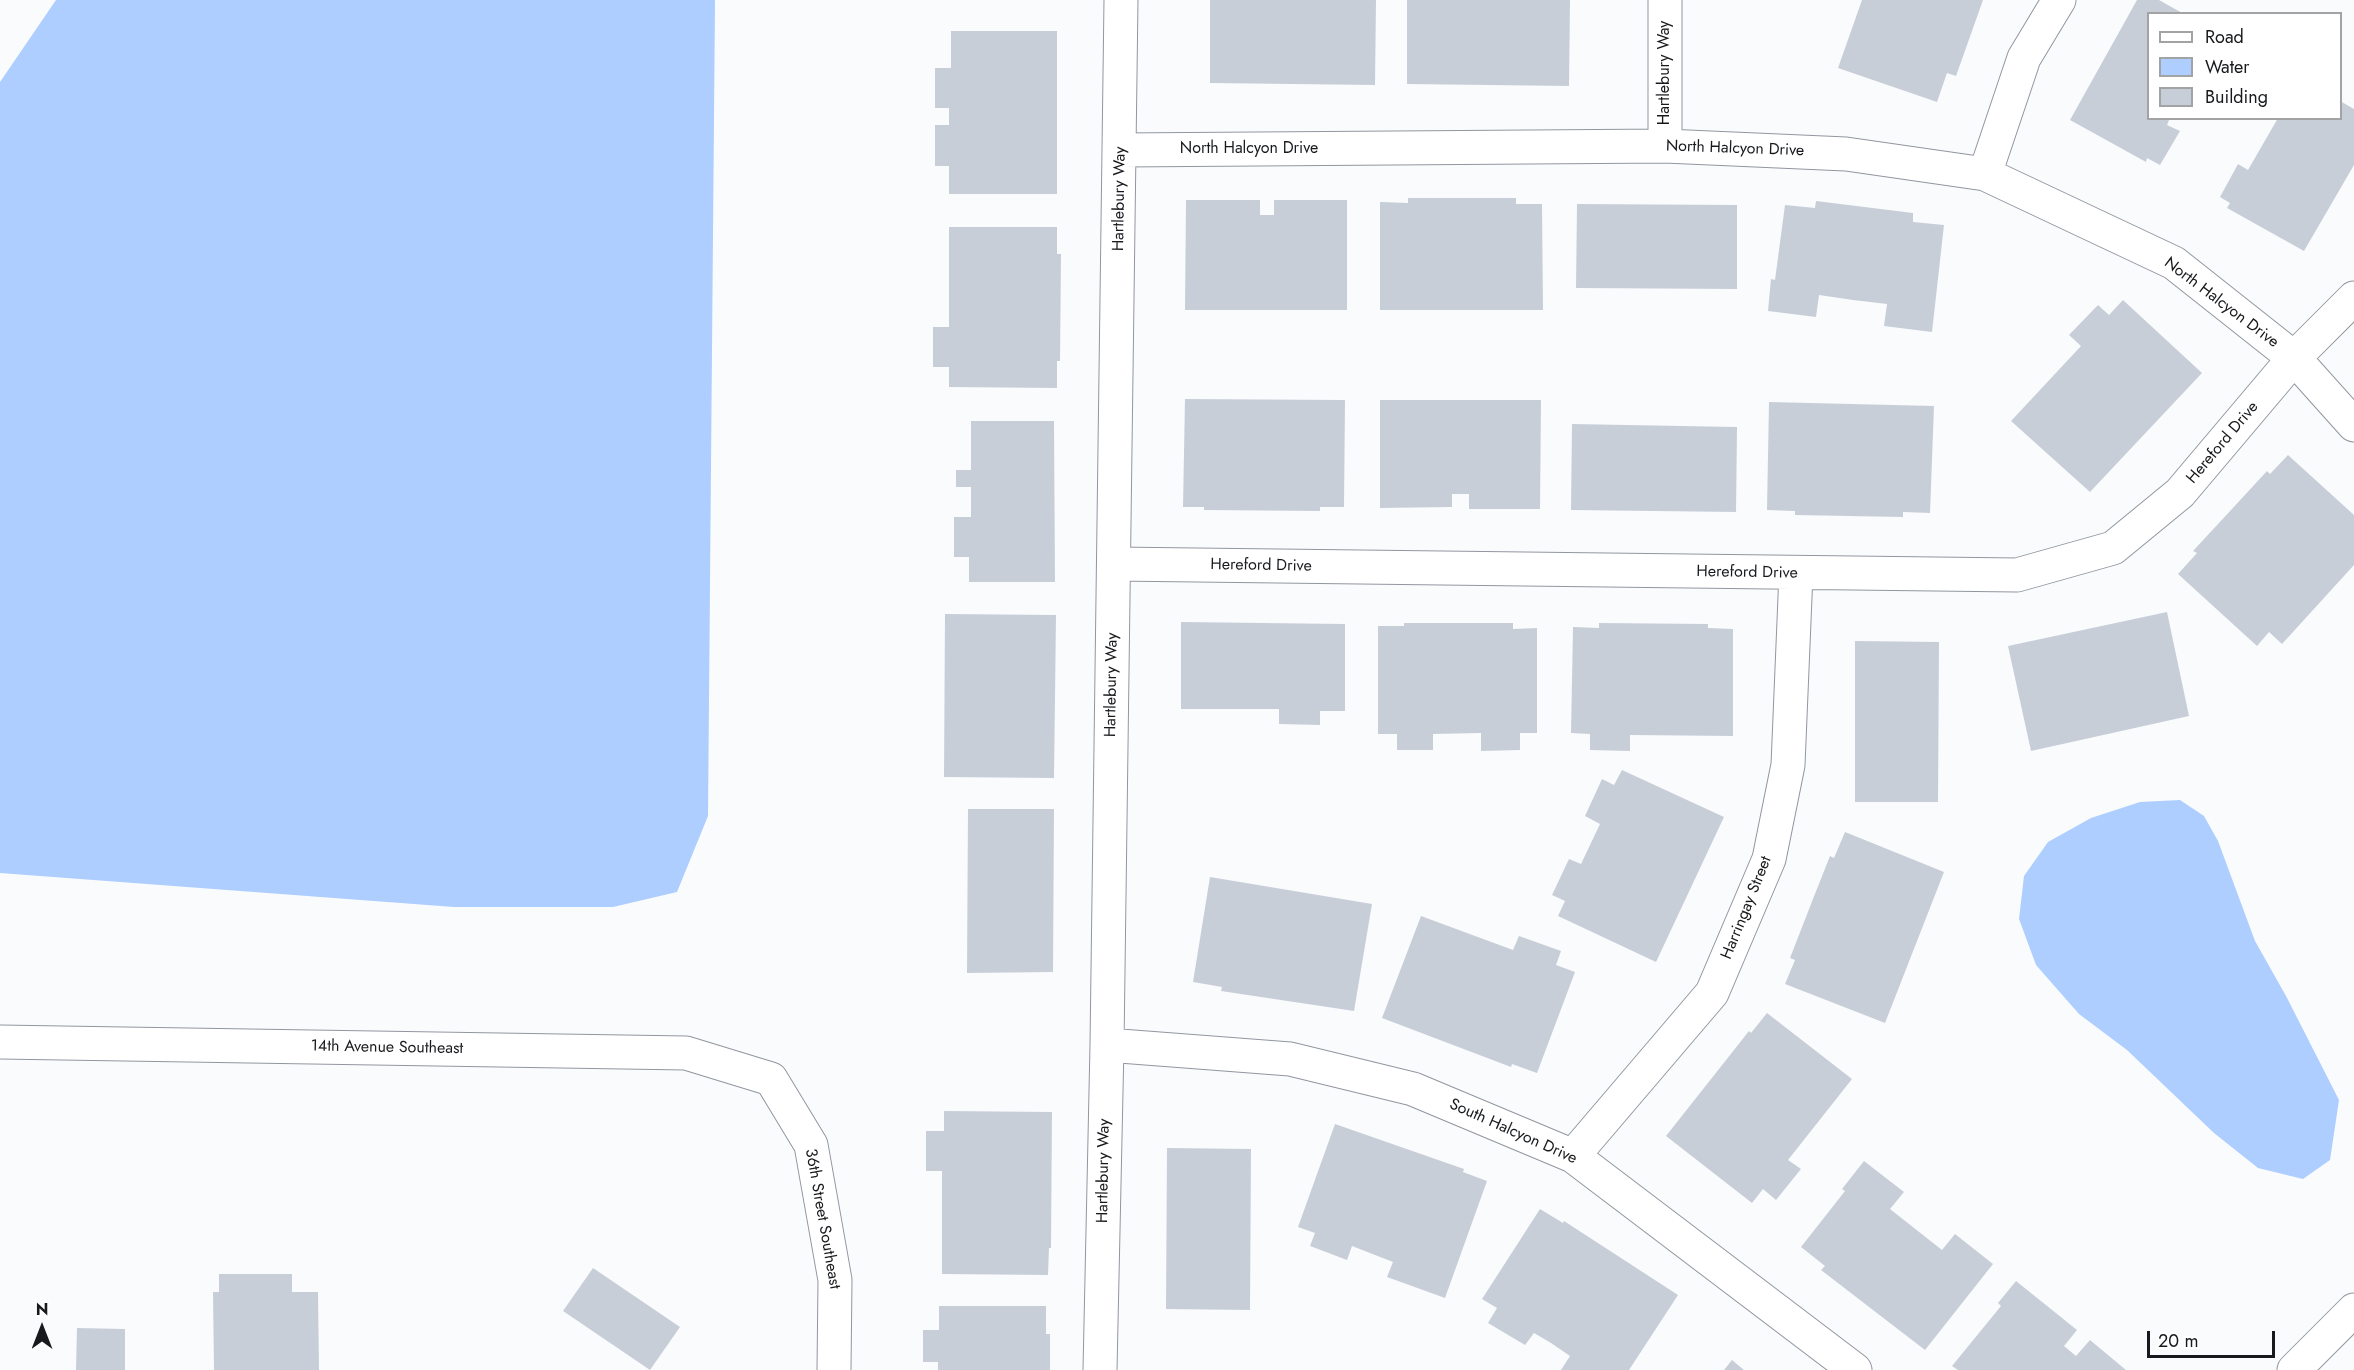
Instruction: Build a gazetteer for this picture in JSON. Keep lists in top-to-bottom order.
{
  "streets": {
    "street": [
      "Hartlebury Way",
      "North Halcyon Drive",
      "Hereford Drive",
      "Harringay Street",
      "14th Avenue Southeast",
      "South Halcyon Drive",
      "36th Street Southeast"
    ]
  },
  "crossings": [
    ["Hartlebury Way", "North Halcyon Drive"],
    ["Hartlebury Way", "Hereford Drive"],
    ["Hartlebury Way", "South Halcyon Drive"],
    ["North Halcyon Drive", "Hereford Drive"],
    ["Hereford Drive", "Harringay Street"],
    ["Harringay Street", "South Halcyon Drive"],
    ["14th Avenue Southeast", "36th Street Southeast"]
  ],
  "legend": ["Road", "Water", "Building"],
  "scale_bar": "20 m",
  "north": "top"
}
